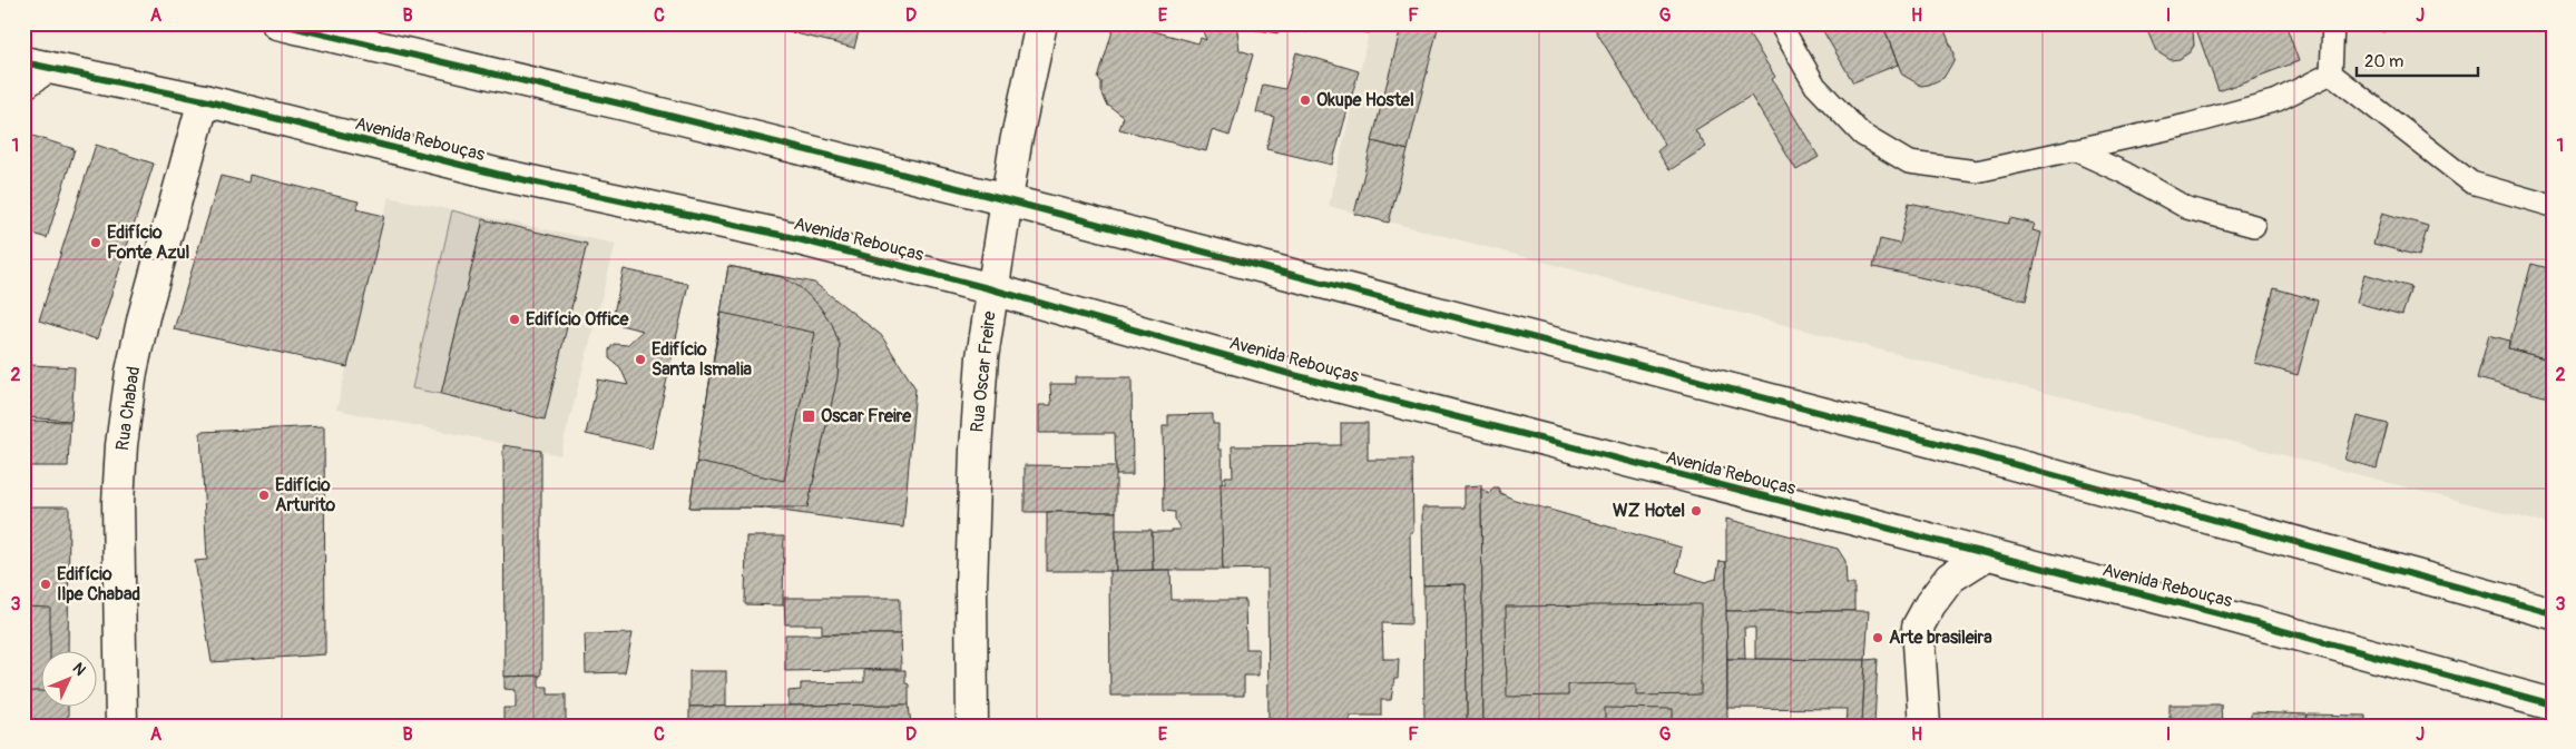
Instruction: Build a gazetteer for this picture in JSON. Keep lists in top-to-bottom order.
{
  "streets": {
    "main road": ["Avenida Rebouças", "Rua Oscar Freire", "Rua Chabad"]
  },
  "crossings": [
    ["Avenida Rebouças", "Rua Oscar Freire"],
    ["Avenida Rebouças", "Rua Chabad"]
  ],
  "places": {
    "other": [
      "Okupe Hostel",
      "Edifício Fonte Azul",
      "Edifício Office",
      "Edifício Santa Ismalia",
      "Edifício Arturito",
      "WZ Hotel",
      "Edifício Ilpe Chabad",
      "Arte brasileira"
    ],
    "transit": ["Oscar Freire"]
  },
  "scale_bar": "20 m",
  "north": "top right",
  "grid": {
    "columns": [
      "A",
      "B",
      "C",
      "D",
      "E",
      "F",
      "G",
      "H",
      "I",
      "J"
    ],
    "rows": ["1", "2", "3"]
  }
}
